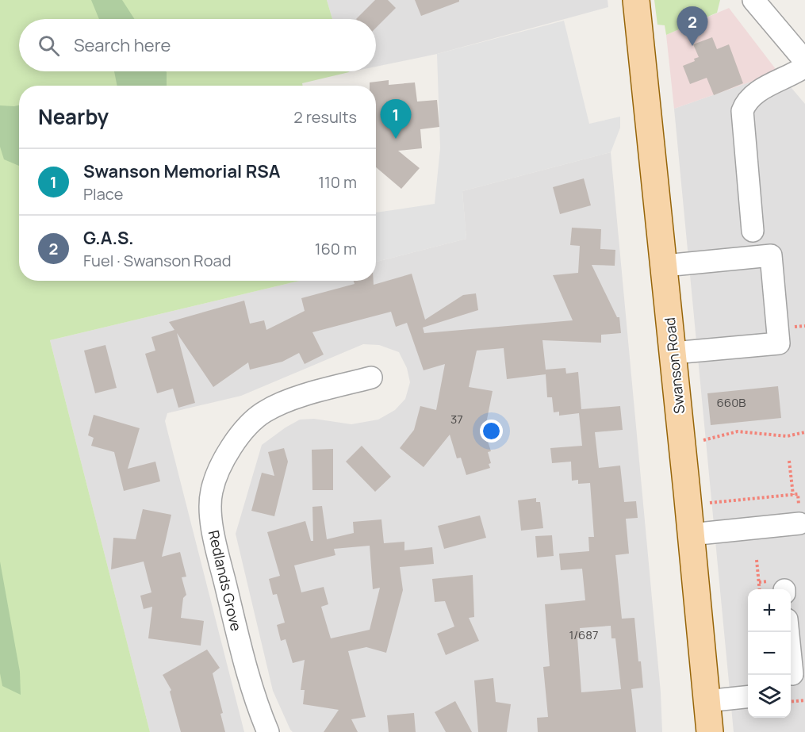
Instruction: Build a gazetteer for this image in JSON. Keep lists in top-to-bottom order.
{
  "streets": {
    "main road": ["Swanson Road"],
    "street": ["Redlands Grove"]
  },
  "house_numbers": ["660B", "37", "1/687"],
  "page": {
    "pins": ["2", "1"],
    "search": "Search here",
    "heading": ["Nearby", "2 results"],
    "list": [
      {
        "mark": "1",
        "name": "Swanson Memorial RSA",
        "note": "Place",
        "value": "110 m"
      },
      {
        "mark": "2",
        "name": "G.A.S.",
        "note": "Fuel · Swanson Road",
        "value": "160 m"
      }
    ],
    "map_buttons": ["+", "−"]
  }
}
